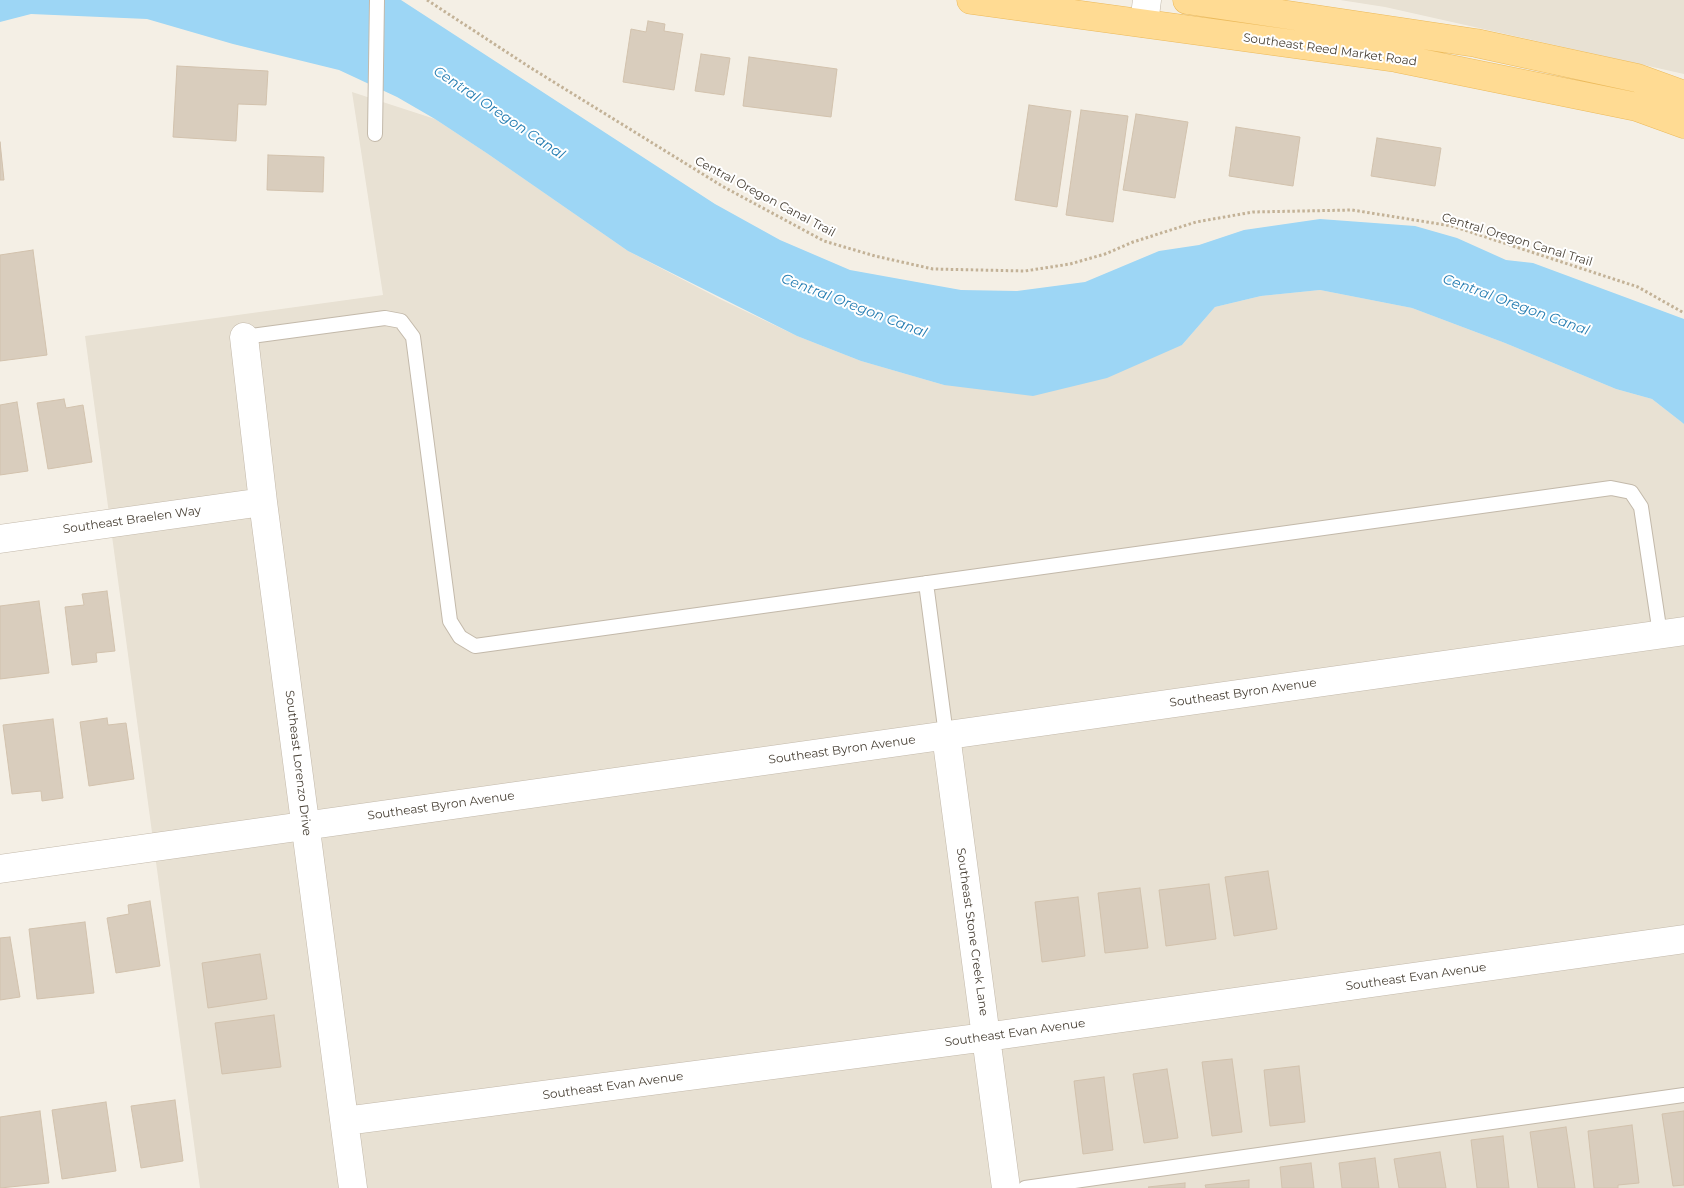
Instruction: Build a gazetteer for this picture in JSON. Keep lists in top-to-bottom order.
{
  "streets": {
    "main road": ["Southeast Reed Market Road"],
    "street": [
      "Southeast Braelen Way",
      "Southeast Byron Avenue",
      "Southeast Lorenzo Drive",
      "Southeast Stone Creek Lane",
      "Southeast Evan Avenue"
    ],
    "path": ["Central Oregon Canal Trail"]
  },
  "crossings": [
    ["Southeast Braelen Way", "Southeast Lorenzo Drive"],
    ["Southeast Byron Avenue", "Southeast Lorenzo Drive"],
    ["Southeast Byron Avenue", "Southeast Stone Creek Lane"],
    ["Southeast Lorenzo Drive", "Southeast Evan Avenue"],
    ["Southeast Stone Creek Lane", "Southeast Evan Avenue"]
  ],
  "water": ["Central Oregon Canal"]
}
